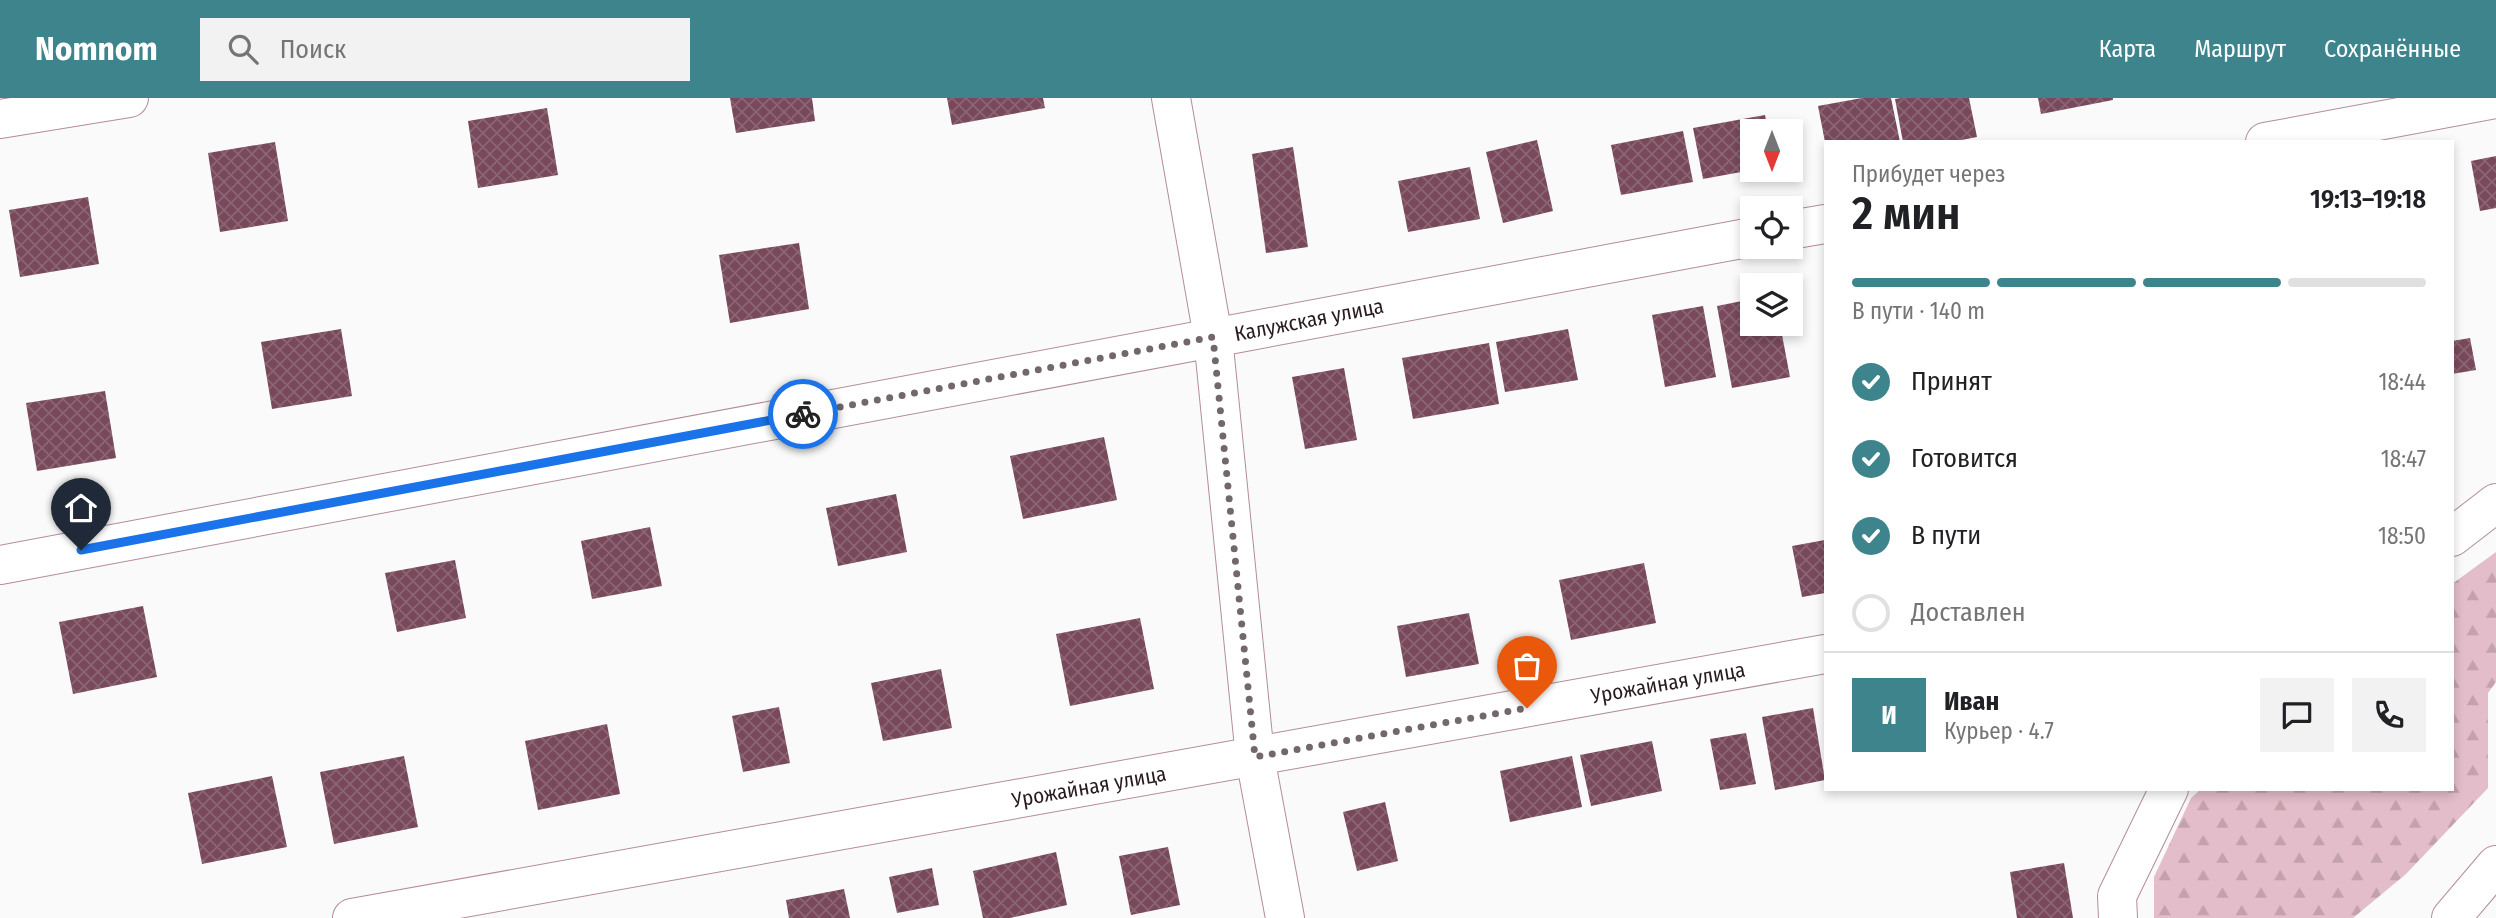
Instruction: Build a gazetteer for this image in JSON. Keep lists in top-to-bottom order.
{
  "streets": {
    "street": ["Калужская улица", "Урожайная улица"]
  },
  "north": "bottom",
  "page": {
    "header": "Nomnom",
    "search": "Поиск",
    "nav": ["Карта", "Маршрут", "Сохранённые"],
    "heading": ["2 мин", "Прибудет через", "19:13–19:18"],
    "panel": ["Иван", "Курьер · 4.7"],
    "bar": "В пути · 140 m",
    "list": [
      ["Принят", "18:44"],
      ["Готовится", "18:47"],
      ["В пути", "18:50"],
      "Доставлен"
    ],
    "round": "И"
  }
}
